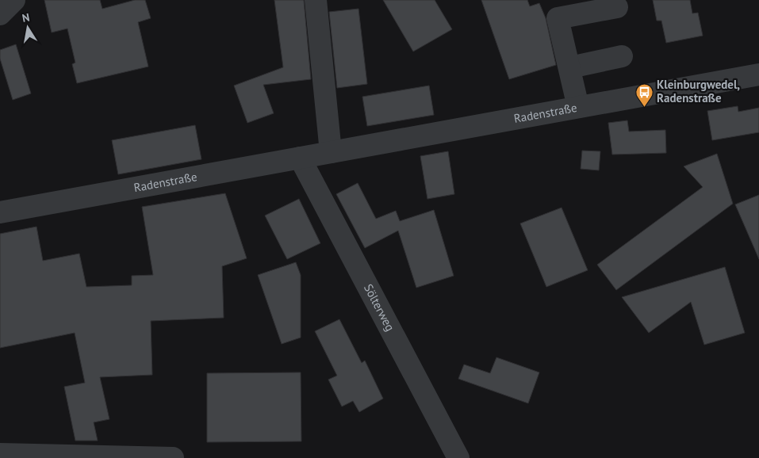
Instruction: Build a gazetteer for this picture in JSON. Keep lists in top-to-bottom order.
{
  "streets": {
    "street": ["Radenstraße", "Sölterweg"]
  },
  "crossings": [
    ["Radenstraße", "Sölterweg"]
  ],
  "places": {
    "bus stop": ["Kleinburgwedel, Radenstraße"]
  },
  "north": "top"
}
